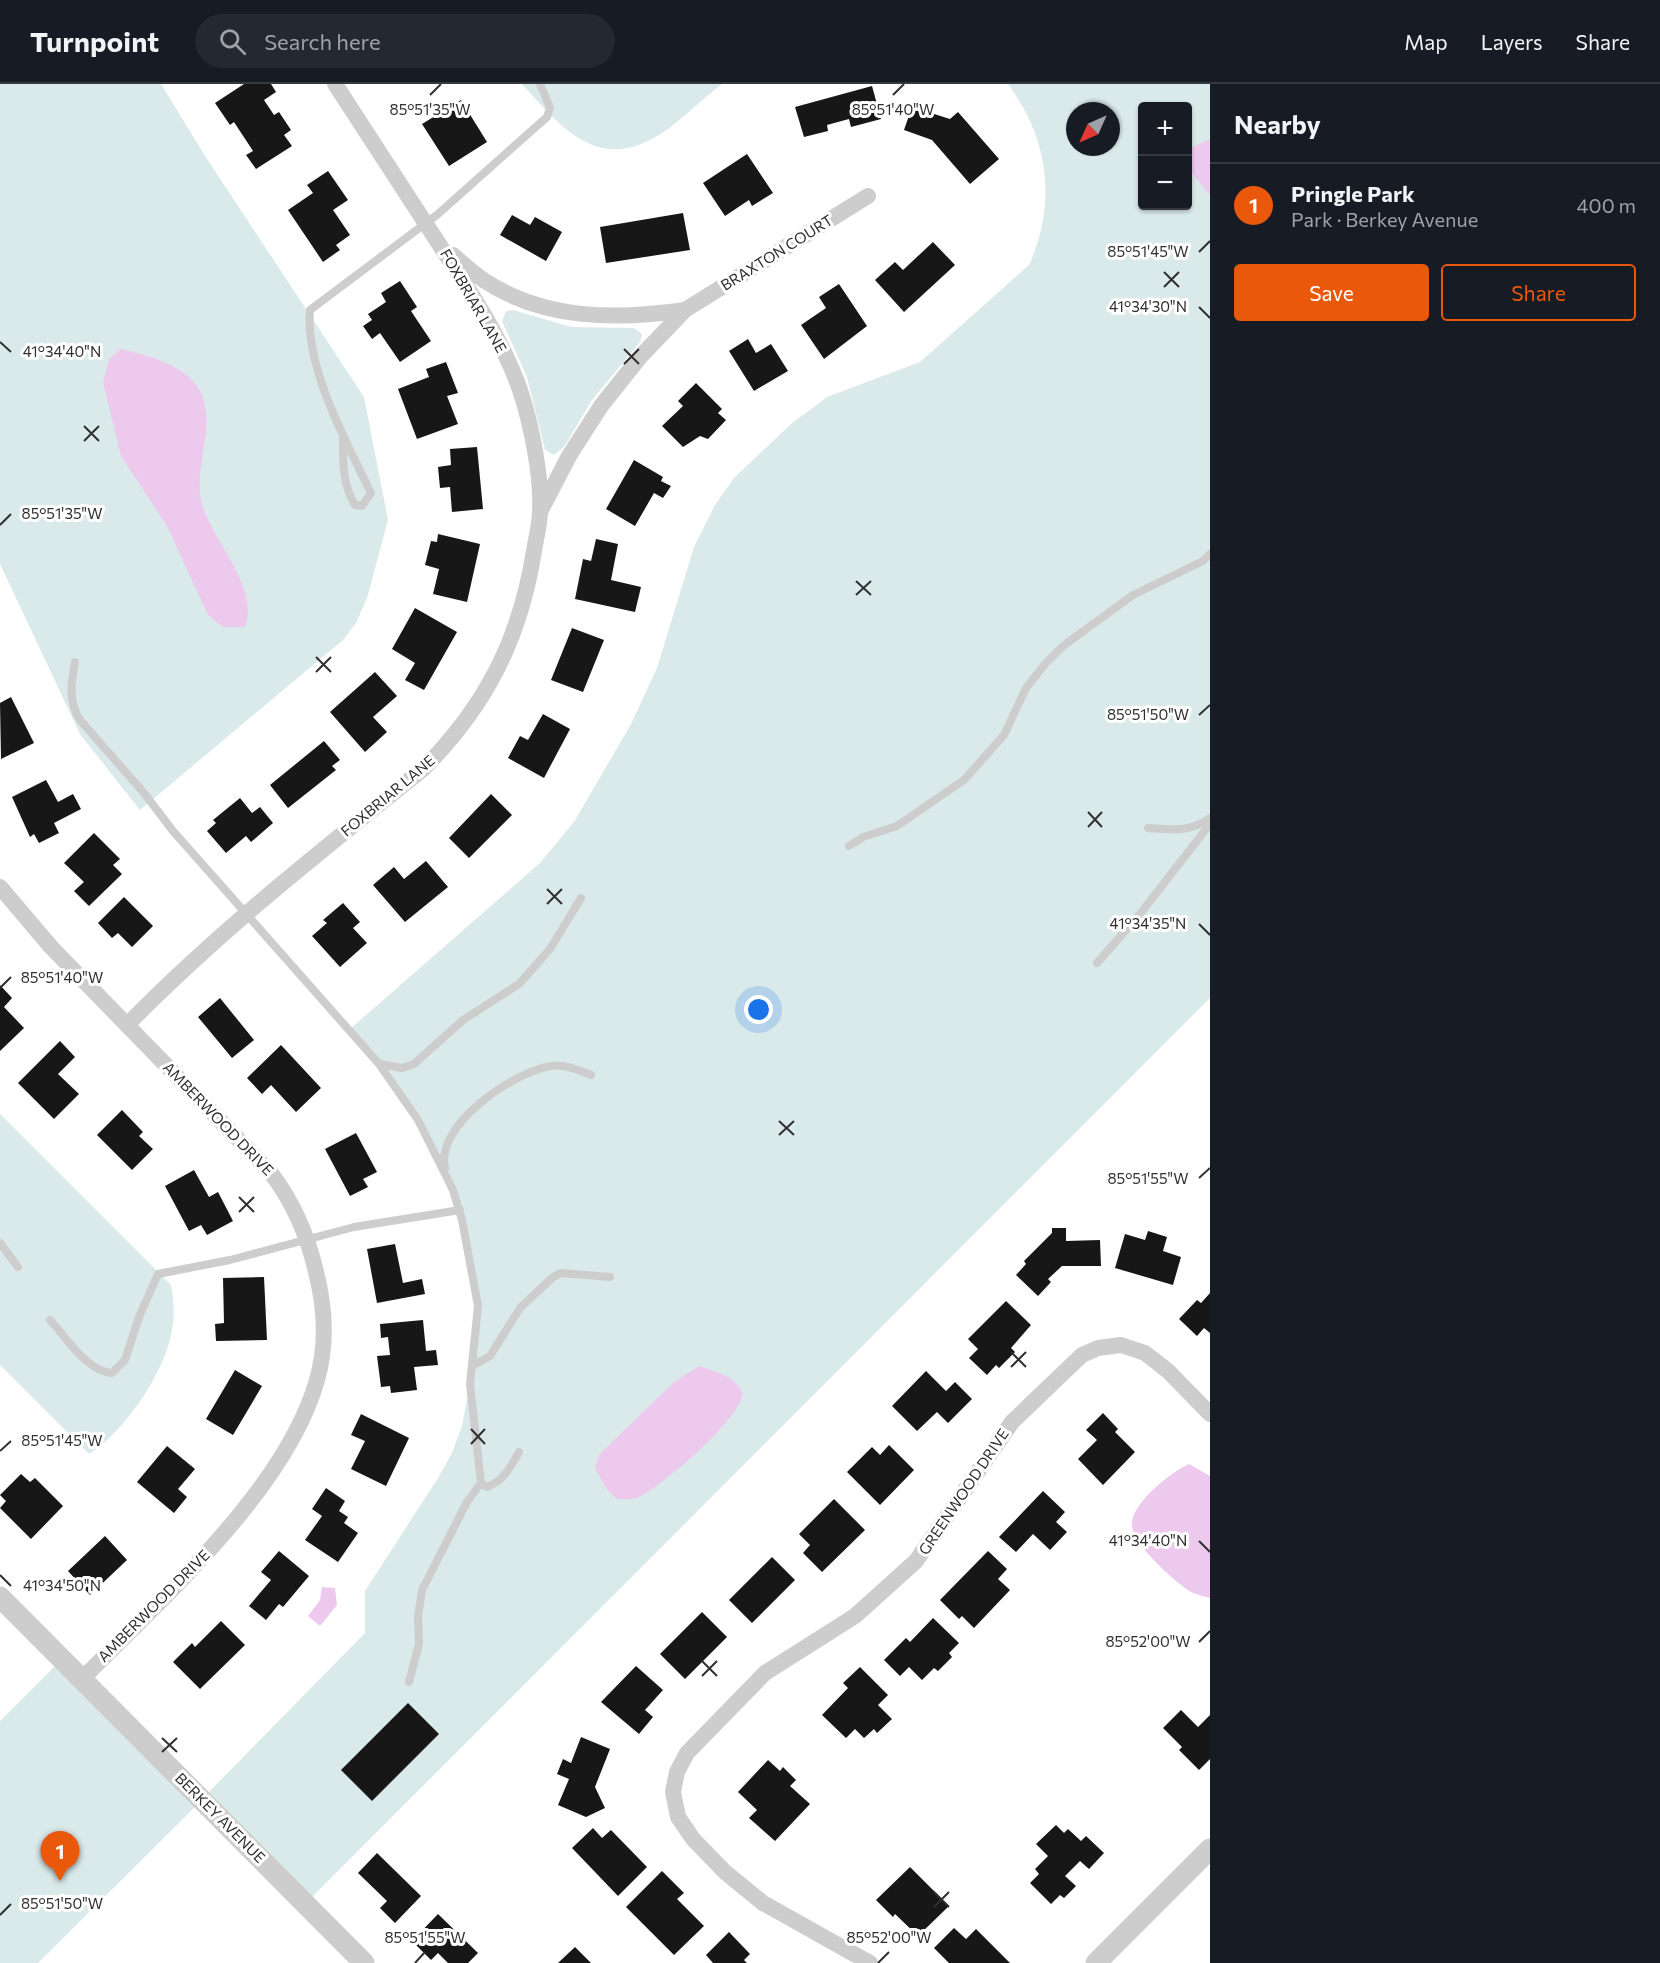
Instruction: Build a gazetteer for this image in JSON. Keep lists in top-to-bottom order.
{
  "streets": {
    "street": [
      "BRAXTON COURT",
      "FOXBRIAR LANE",
      "AMBERWOOD DRIVE",
      "GREENWOOD DRIVE",
      "BERKEY AVENUE"
    ]
  },
  "crossings": [
    ["BRAXTON COURT", "FOXBRIAR LANE"],
    ["FOXBRIAR LANE", "AMBERWOOD DRIVE"],
    ["AMBERWOOD DRIVE", "BERKEY AVENUE"]
  ],
  "north": "bottom left",
  "page": {
    "header": "Turnpoint",
    "search": "Search here",
    "nav": ["Map", "Layers", "Share"],
    "heading": "Nearby",
    "map_buttons": ["+", "−"],
    "list": [
      {
        "mark": "1",
        "name": "Pringle Park",
        "note": "Park · Berkey Avenue",
        "value": "400 m"
      }
    ],
    "buttons": ["Save", "Share"],
    "pins": "1"
  },
  "coordinates": [
    "85°51'35\"W",
    "85°51'40\"W",
    "85°51'45\"W",
    "41°34'30\"N",
    "41°34'40\"N",
    "85°51'50\"W",
    "41°34'35\"N",
    "85°51'55\"W",
    "41°34'50\"N",
    "85°52'00\"W"
  ]
}
